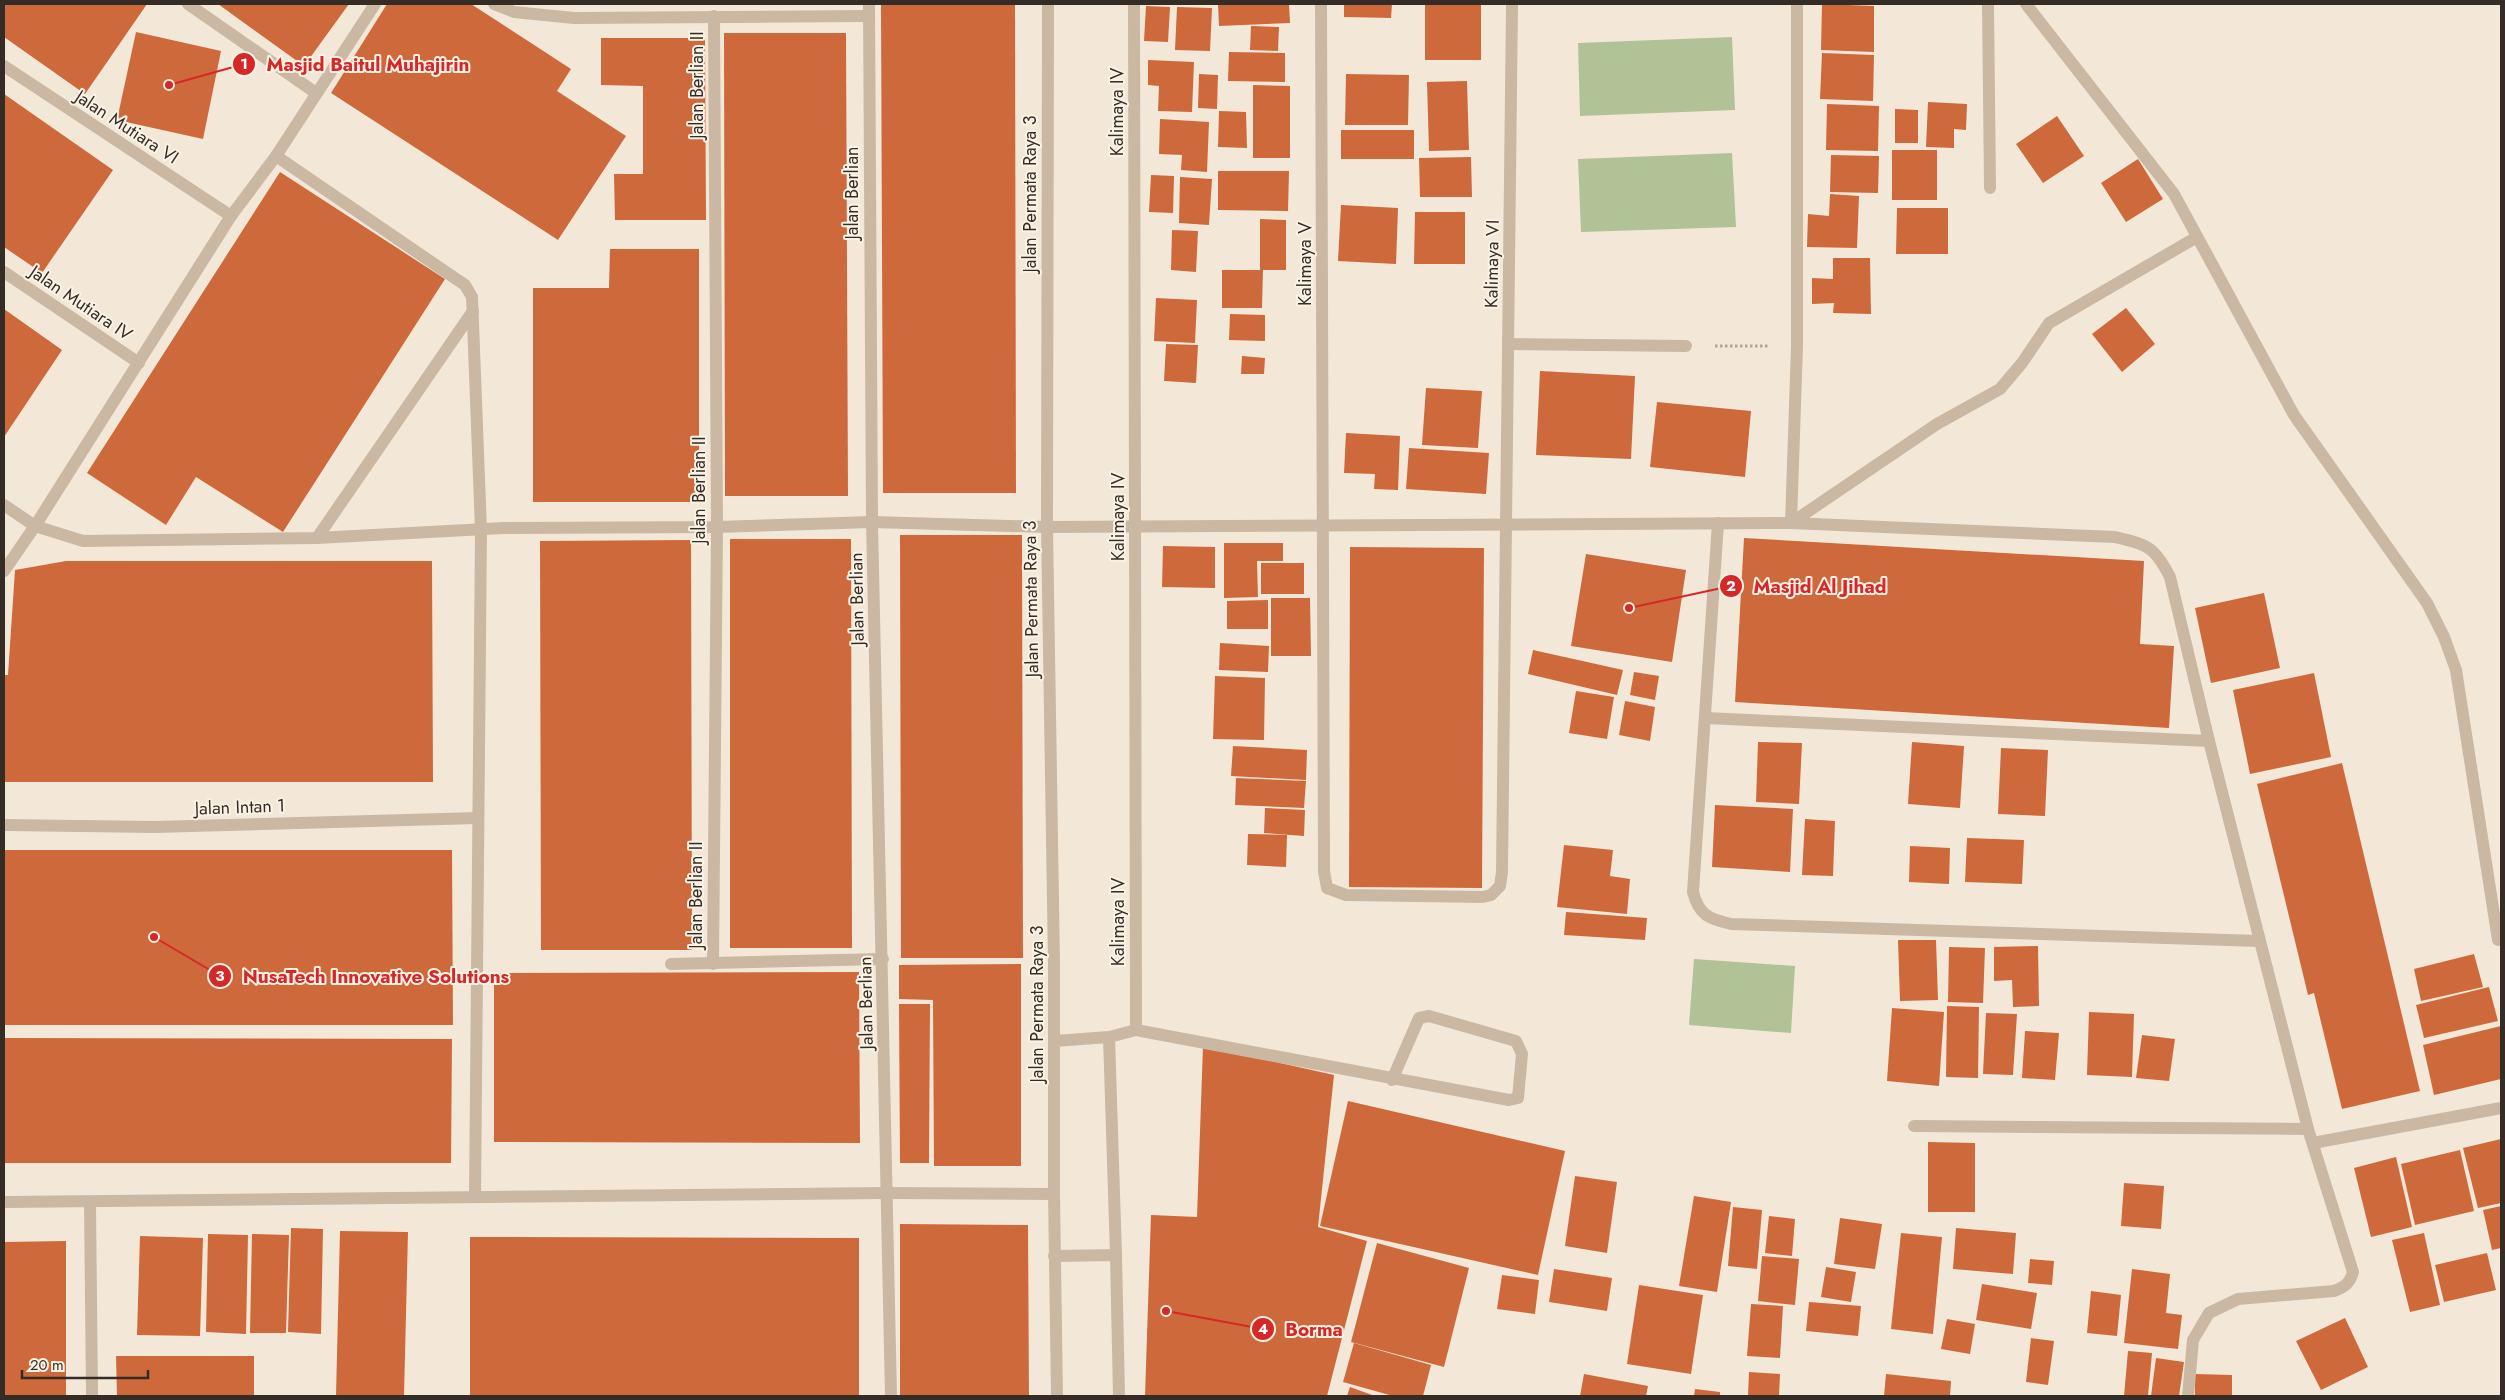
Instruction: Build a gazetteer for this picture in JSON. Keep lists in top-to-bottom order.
{
  "streets": {
    "street": [
      "Jalan Berlian II",
      "Kalimaya IV",
      "Jalan Mutiara VI",
      "Jalan Berlian",
      "Jalan Permata Raya 3",
      "Kalimaya V",
      "Kalimaya VI",
      "Jalan Mutiara IV",
      "Jalan Intan 1"
    ]
  },
  "crossings": [
    ["Kalimaya V", "Kalimaya VI"]
  ],
  "places": [
    "Masjid Baitul Muhajirin",
    "Masjid Al Jihad",
    "NusaTech Innovative Solutions",
    "Borma"
  ],
  "scale_bar": "20 m"
}
